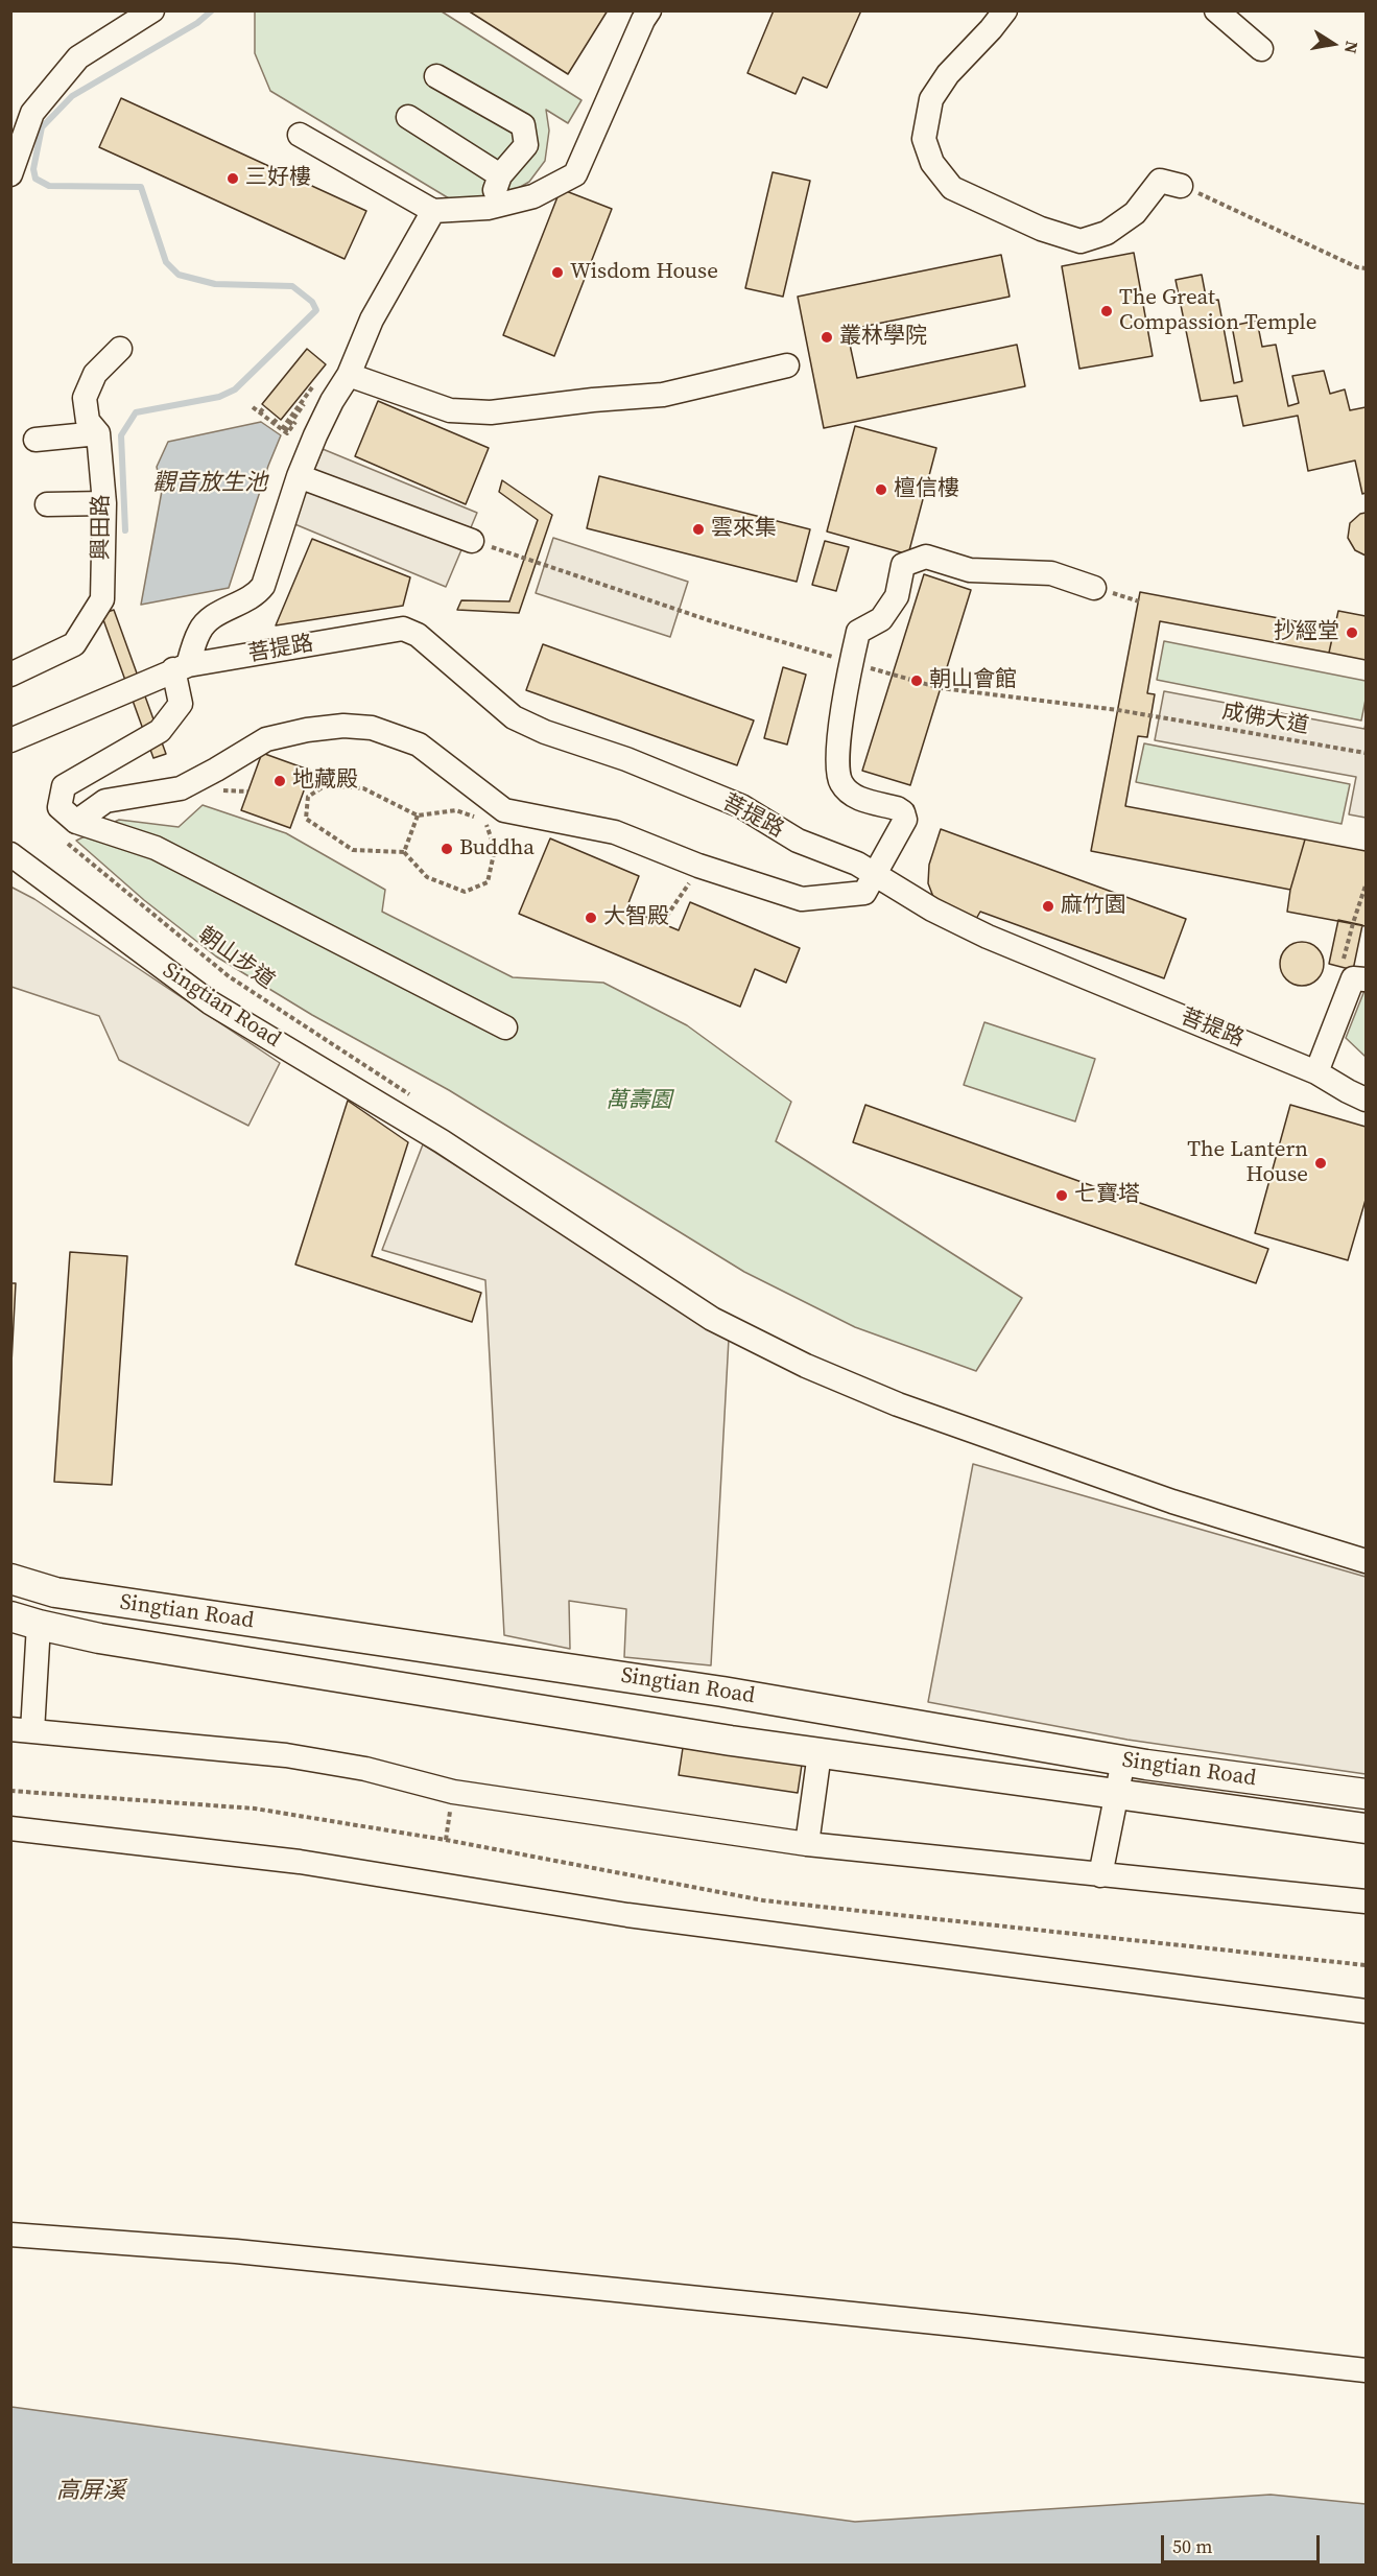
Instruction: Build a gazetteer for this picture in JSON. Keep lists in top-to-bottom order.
{
  "streets": {
    "main road": ["Singtian Road"],
    "street": ["興田路", "菩提路"],
    "path": ["成佛大道", "朝山步道"]
  },
  "water": ["觀音放生池", "高屏溪"],
  "parks": ["萬壽園"],
  "places": [
    "三好樓",
    "Wisdom House",
    "The Great Compassion Temple",
    "叢林學院",
    "檀信樓",
    "雲來集",
    "抄經堂",
    "朝山會館",
    "地藏殿",
    "Buddha",
    "麻竹園",
    "大智殿",
    "The Lantern House",
    "七寶塔"
  ],
  "scale_bar": "50 m",
  "north": "right"
}
